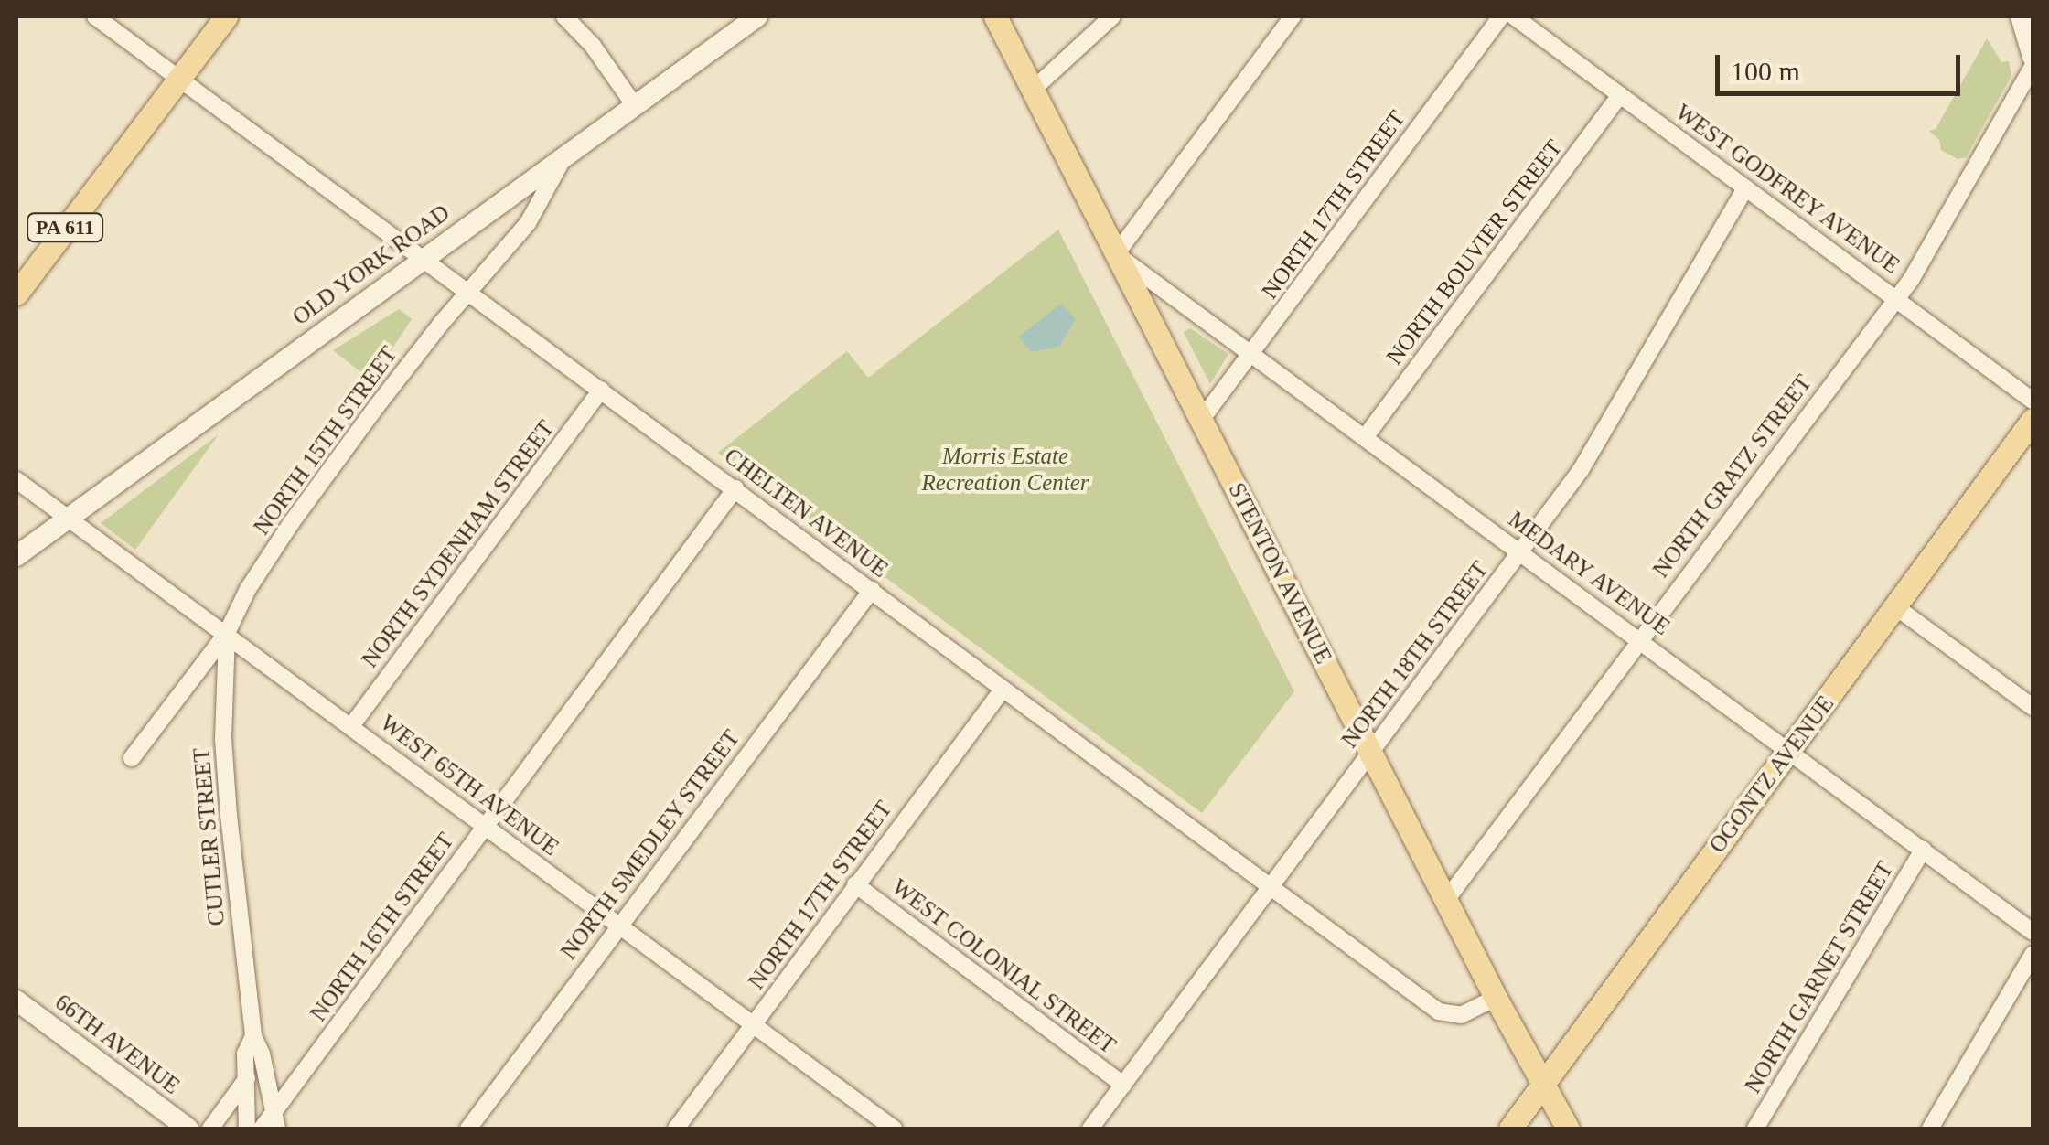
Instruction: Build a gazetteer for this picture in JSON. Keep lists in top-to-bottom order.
{
  "streets": {
    "main road": ["PA 611", "STENTON AVENUE", "OGONTZ AVENUE"],
    "street": [
      "WEST GODFREY AVENUE",
      "NORTH 17TH STREET",
      "NORTH BOUVIER STREET",
      "OLD YORK ROAD",
      "NORTH 15TH STREET",
      "NORTH GRATZ STREET",
      "CHELTEN AVENUE",
      "NORTH SYDENHAM STREET",
      "MEDARY AVENUE",
      "NORTH 18TH STREET",
      "WEST 65TH AVENUE",
      "CUTLER STREET",
      "NORTH SMEDLEY STREET",
      "NORTH 16TH STREET",
      "WEST COLONIAL STREET",
      "NORTH GARNET STREET",
      "66TH AVENUE"
    ]
  },
  "crossings": [
    ["WEST GODFREY AVENUE", "NORTH BOUVIER STREET"],
    ["WEST GODFREY AVENUE", "NORTH GRATZ STREET"],
    ["WEST GODFREY AVENUE", "NORTH 18TH STREET"],
    ["NORTH 17TH STREET", "CHELTEN AVENUE"],
    ["NORTH 17TH STREET", "STENTON AVENUE"],
    ["NORTH 17TH STREET", "MEDARY AVENUE"],
    ["NORTH 17TH STREET", "WEST 65TH AVENUE"],
    ["NORTH 17TH STREET", "WEST COLONIAL STREET"],
    ["PA 611", "CHELTEN AVENUE"],
    ["NORTH BOUVIER STREET", "MEDARY AVENUE"],
    ["OLD YORK ROAD", "NORTH 15TH STREET"],
    ["OLD YORK ROAD", "CHELTEN AVENUE"],
    ["OLD YORK ROAD", "WEST 65TH AVENUE"],
    ["NORTH 15TH STREET", "CHELTEN AVENUE"],
    ["NORTH 15TH STREET", "WEST 65TH AVENUE"],
    ["NORTH 15TH STREET", "CUTLER STREET"],
    ["NORTH GRATZ STREET", "STENTON AVENUE"],
    ["NORTH GRATZ STREET", "MEDARY AVENUE"],
    ["CHELTEN AVENUE", "NORTH SYDENHAM STREET"],
    ["CHELTEN AVENUE", "STENTON AVENUE"],
    ["CHELTEN AVENUE", "NORTH 18TH STREET"],
    ["CHELTEN AVENUE", "NORTH SMEDLEY STREET"],
    ["CHELTEN AVENUE", "NORTH 16TH STREET"],
    ["NORTH SYDENHAM STREET", "WEST 65TH AVENUE"],
    ["STENTON AVENUE", "MEDARY AVENUE"],
    ["STENTON AVENUE", "NORTH 18TH STREET"],
    ["STENTON AVENUE", "OGONTZ AVENUE"],
    ["MEDARY AVENUE", "NORTH 18TH STREET"],
    ["MEDARY AVENUE", "OGONTZ AVENUE"],
    ["MEDARY AVENUE", "NORTH GARNET STREET"],
    ["NORTH 18TH STREET", "WEST COLONIAL STREET"],
    ["WEST 65TH AVENUE", "CUTLER STREET"],
    ["WEST 65TH AVENUE", "NORTH SMEDLEY STREET"],
    ["WEST 65TH AVENUE", "NORTH 16TH STREET"],
    ["CUTLER STREET", "NORTH 16TH STREET"]
  ],
  "parks": ["Morris Estate Recreation Center"],
  "scale_bar": "100 m"
}
